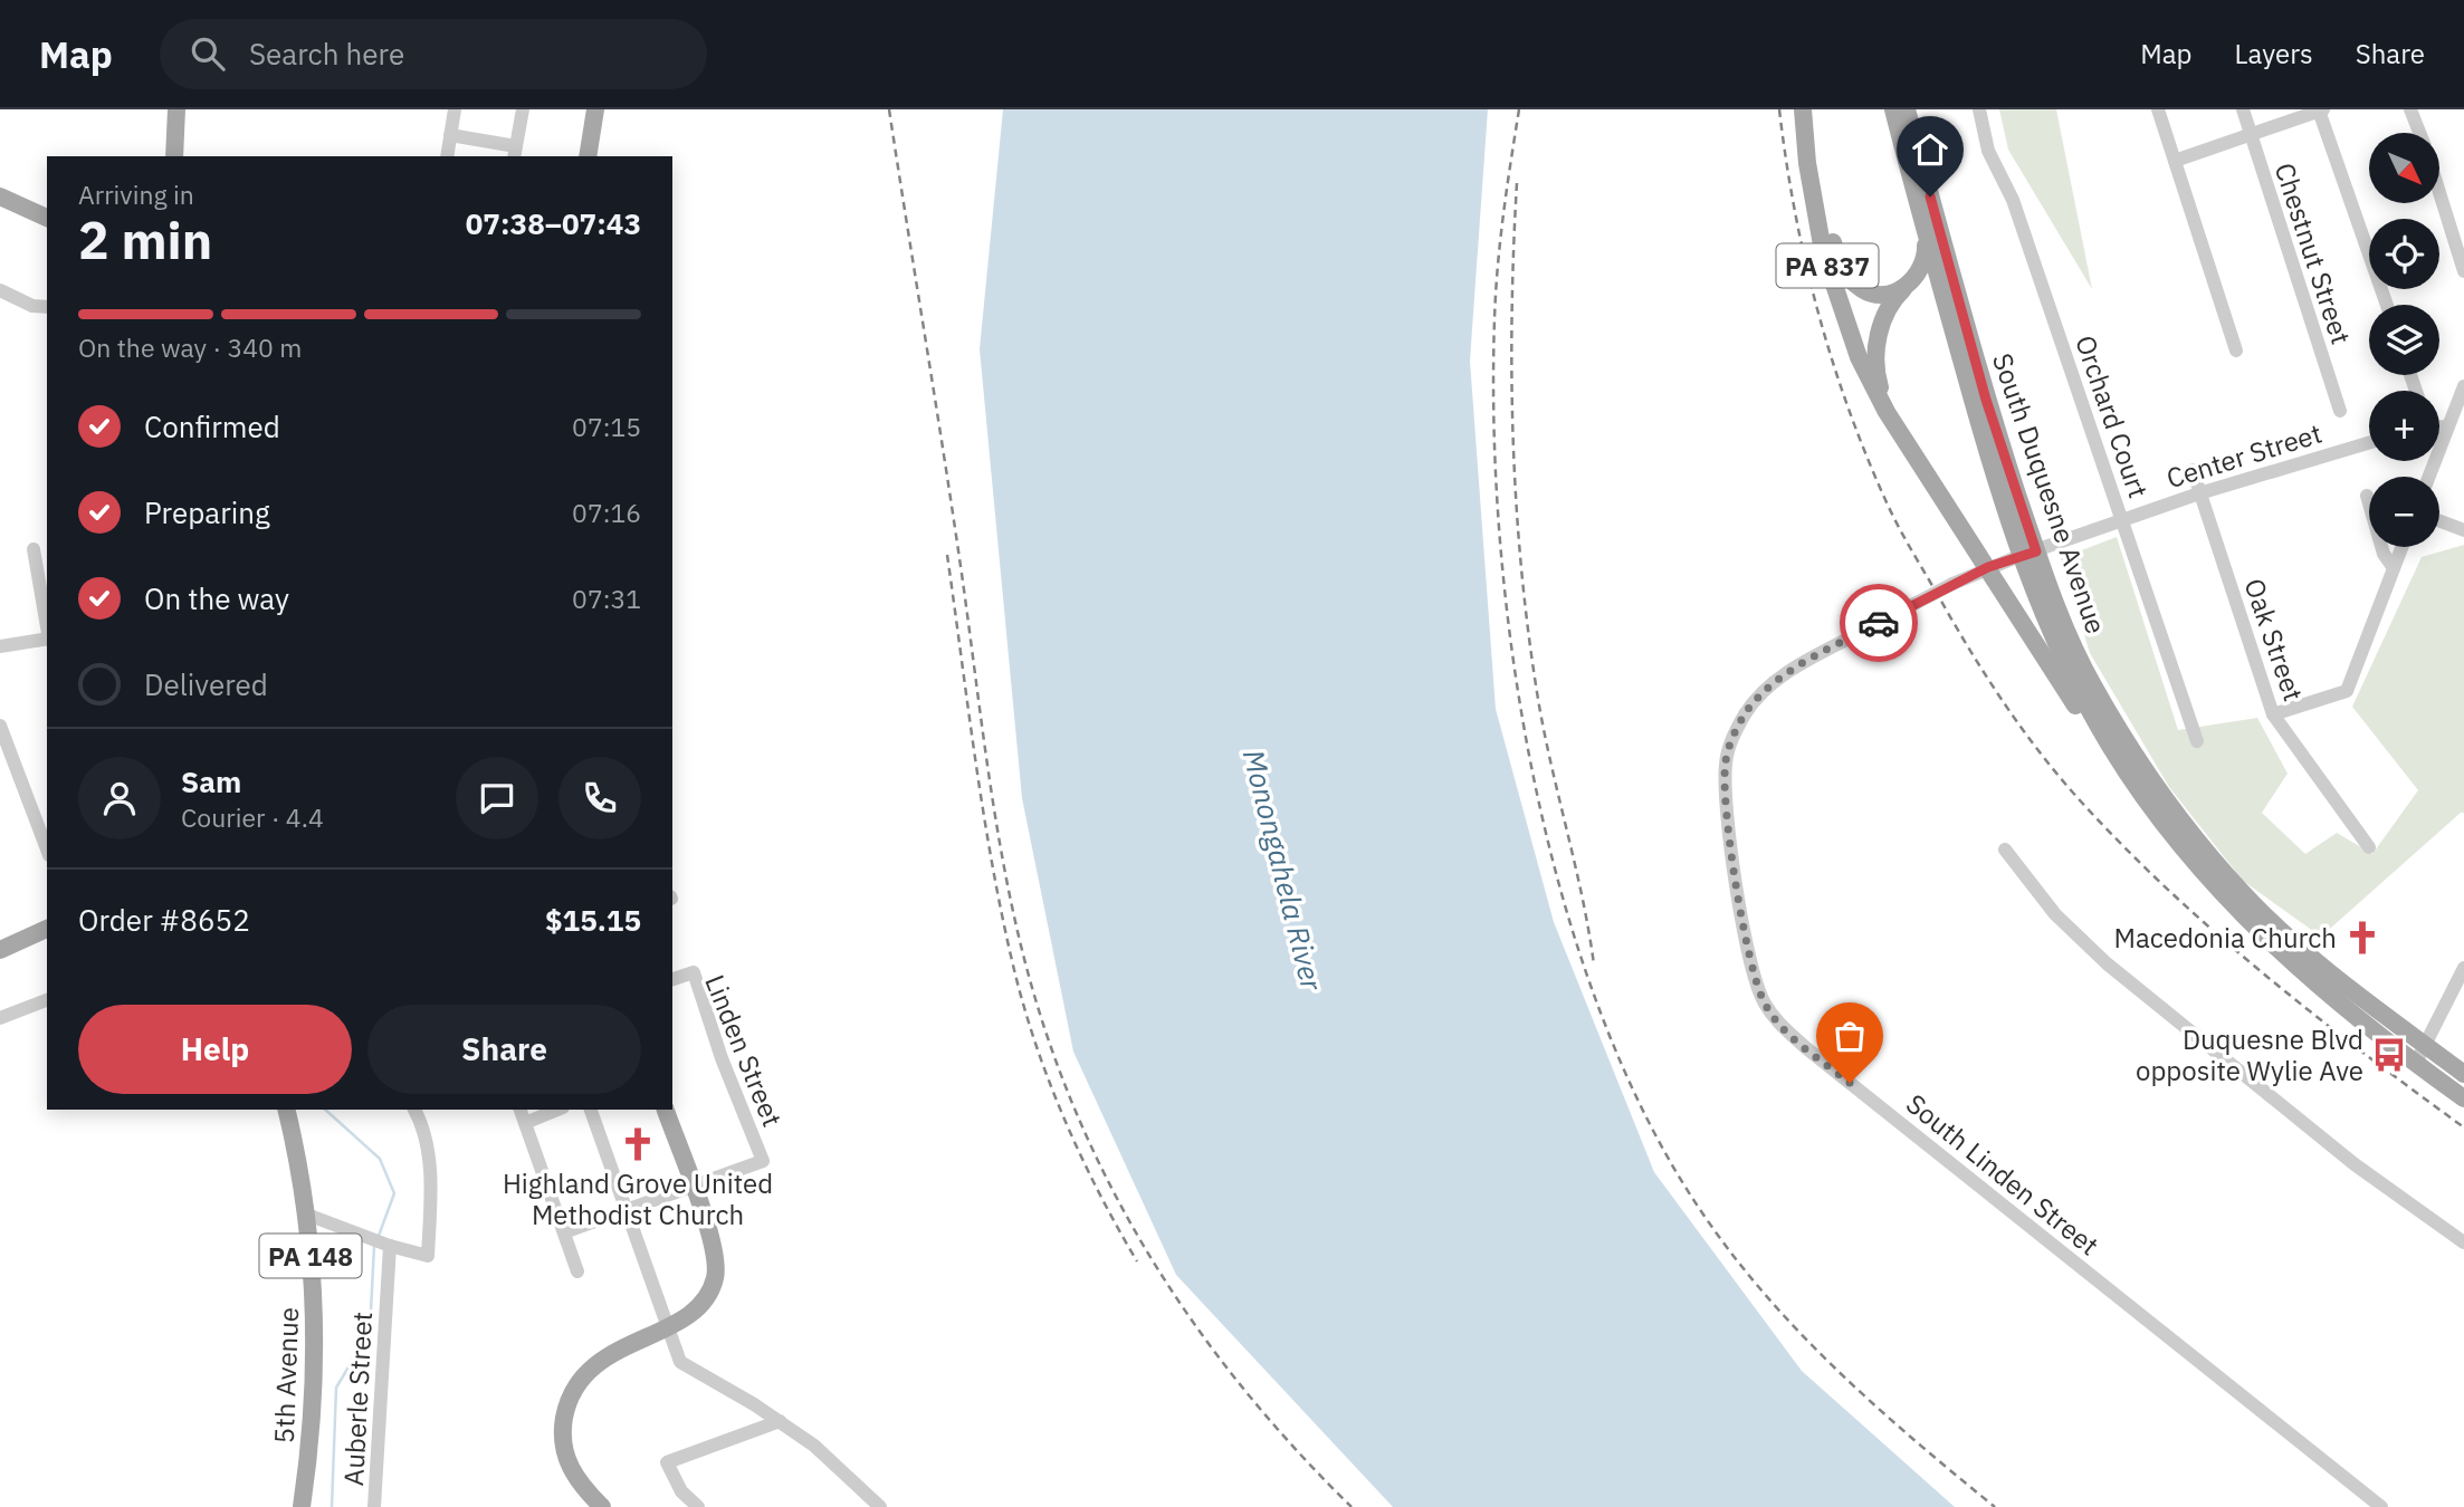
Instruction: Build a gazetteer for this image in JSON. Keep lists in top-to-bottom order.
{
  "streets": {
    "main road": [
      "PA 837",
      "South Duquesne Avenue",
      "PA 148",
      "5th Avenue"
    ],
    "street": [
      "Chestnut Street",
      "Orchard Court",
      "Center Street",
      "Oak Street",
      "Linden Street",
      "South Linden Street",
      "Auberle Street"
    ]
  },
  "crossings": [
    ["PA 837", "Center Street"],
    ["PA 837", "South Duquesne Avenue"],
    ["PA 837", "South Linden Street"],
    ["Orchard Court", "Center Street"],
    ["Center Street", "South Duquesne Avenue"],
    ["Center Street", "Oak Street"],
    ["Center Street", "South Linden Street"]
  ],
  "water": ["Monongahela River"],
  "places": {
    "church": ["Macedonia Church", "Highland Grove United Methodist Church"],
    "bus stop": ["Duquesne Blvd opposite Wylie Ave"]
  },
  "north": "bottom right",
  "page": {
    "header": "Map",
    "search": "Search here",
    "nav": ["Map", "Layers", "Share"],
    "map_buttons": ["+", "−"],
    "heading": ["2 min", "Arriving in", "07:38–07:43"],
    "panel": [
      "Sam",
      "Courier · 4.4",
      "Order #8652",
      "$15.15"
    ],
    "bar": "On the way · 340 m",
    "list": [
      ["Confirmed", "07:15"],
      ["Preparing", "07:16"],
      ["On the way", "07:31"],
      "Delivered"
    ],
    "buttons": ["Help", "Share"]
  }
}
